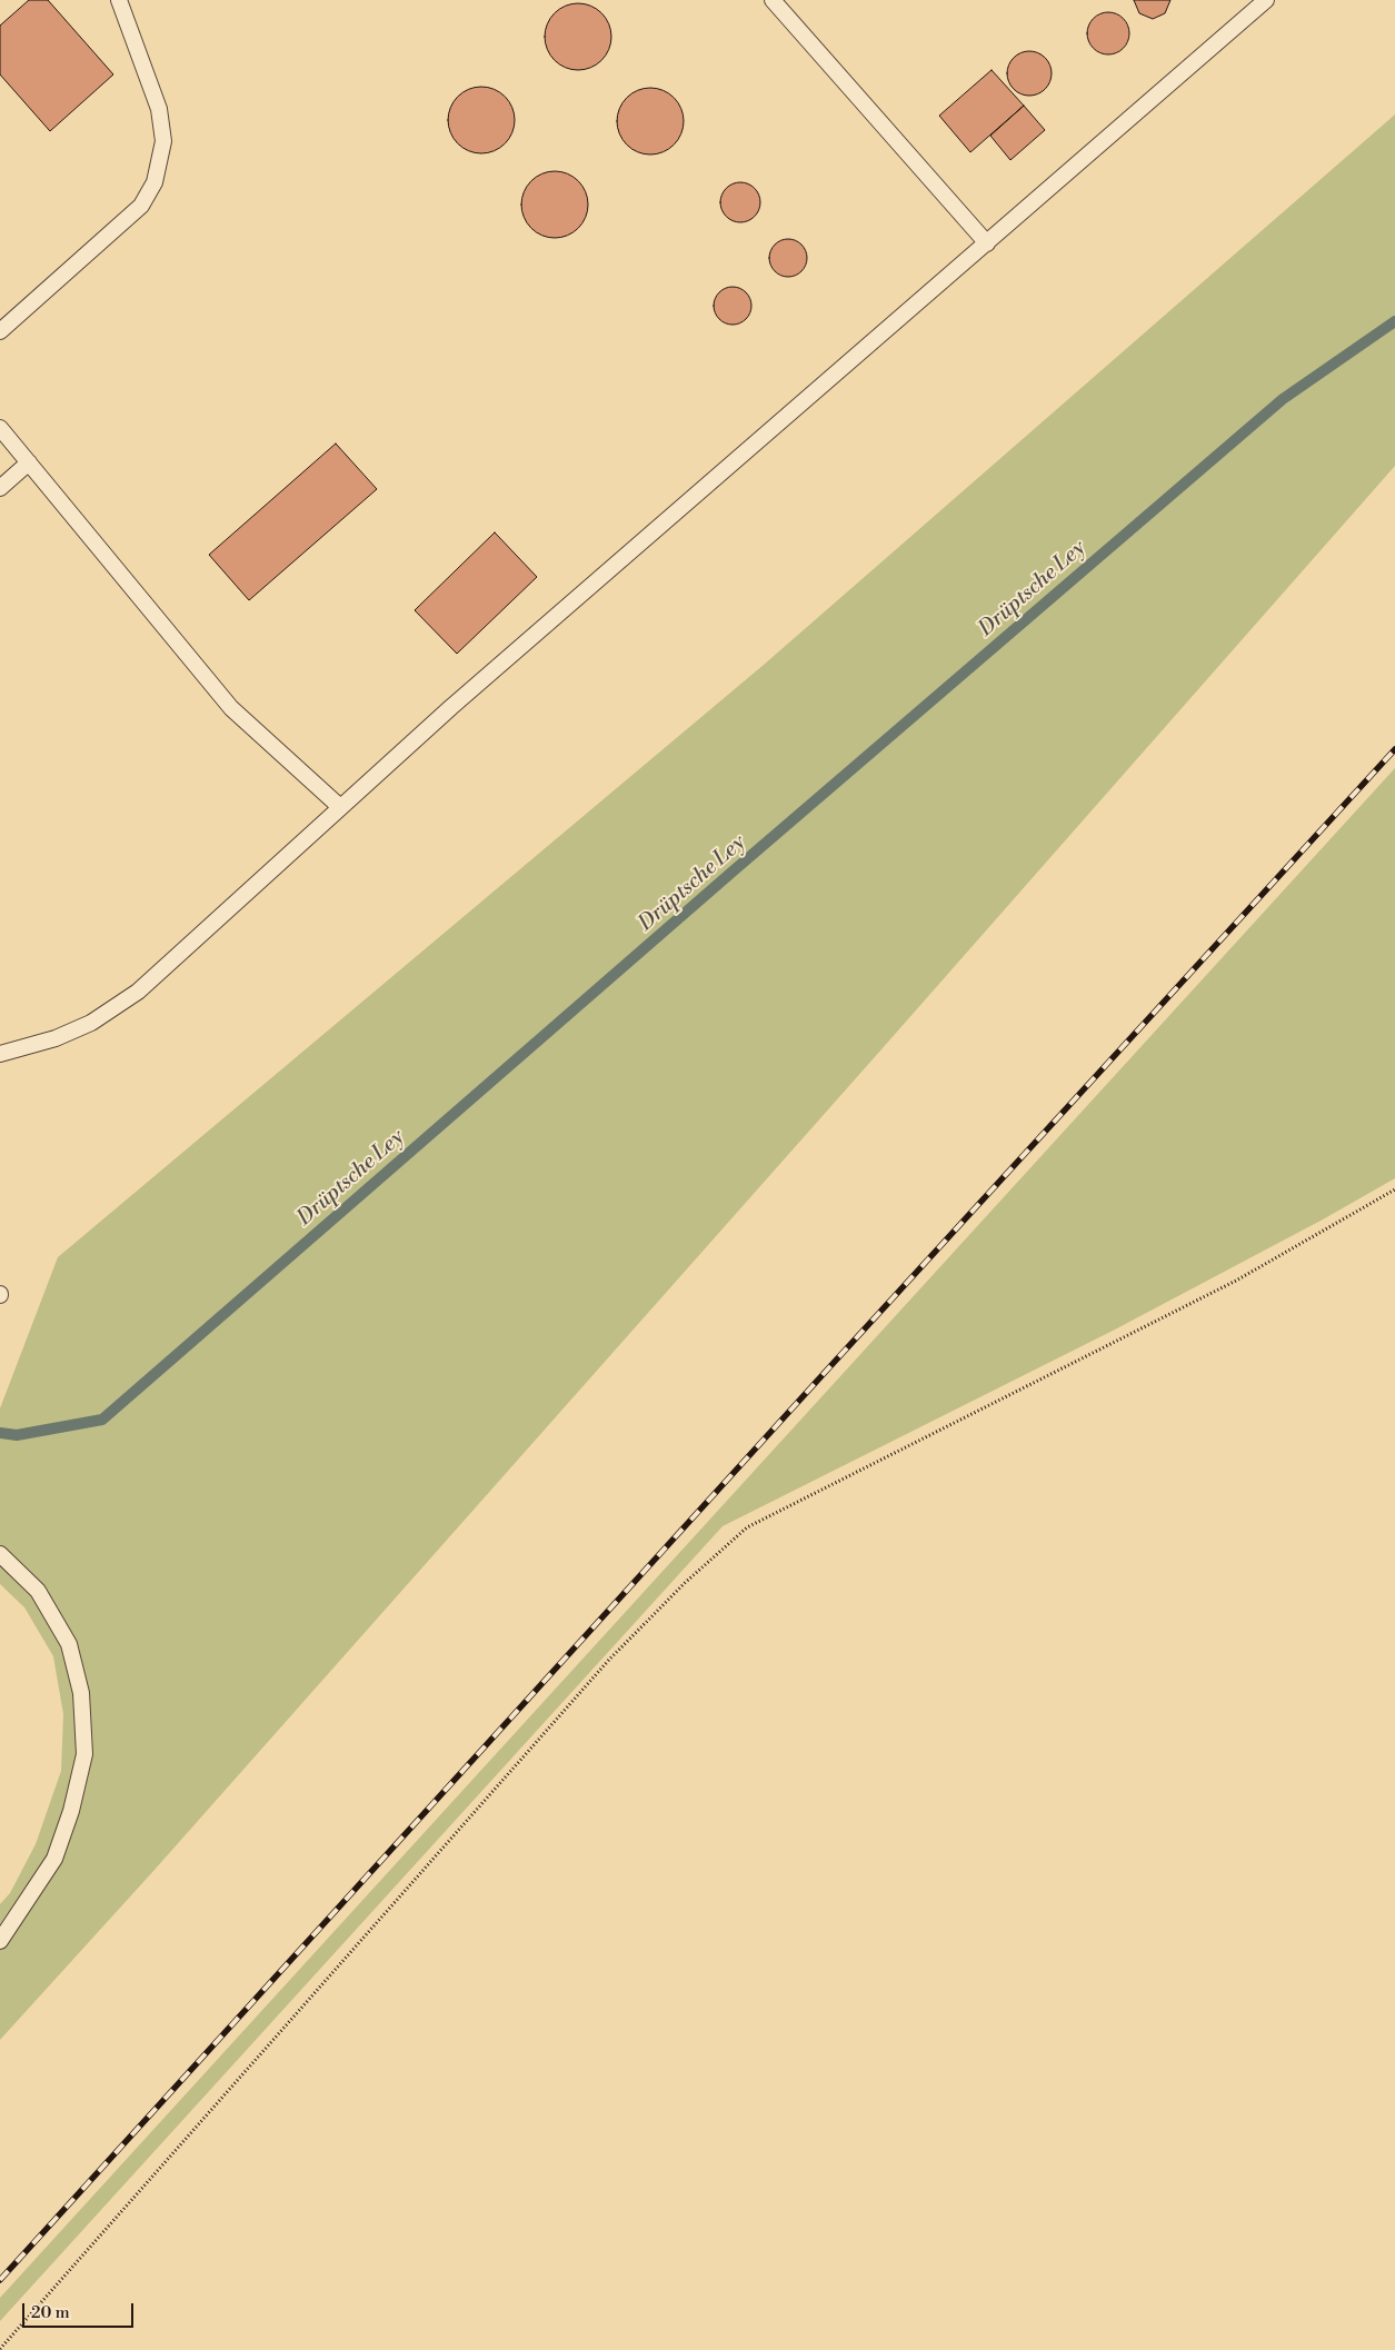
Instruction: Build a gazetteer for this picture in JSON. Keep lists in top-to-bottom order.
{
  "water": ["Drüptsche Ley"],
  "scale_bar": "20 m"
}
